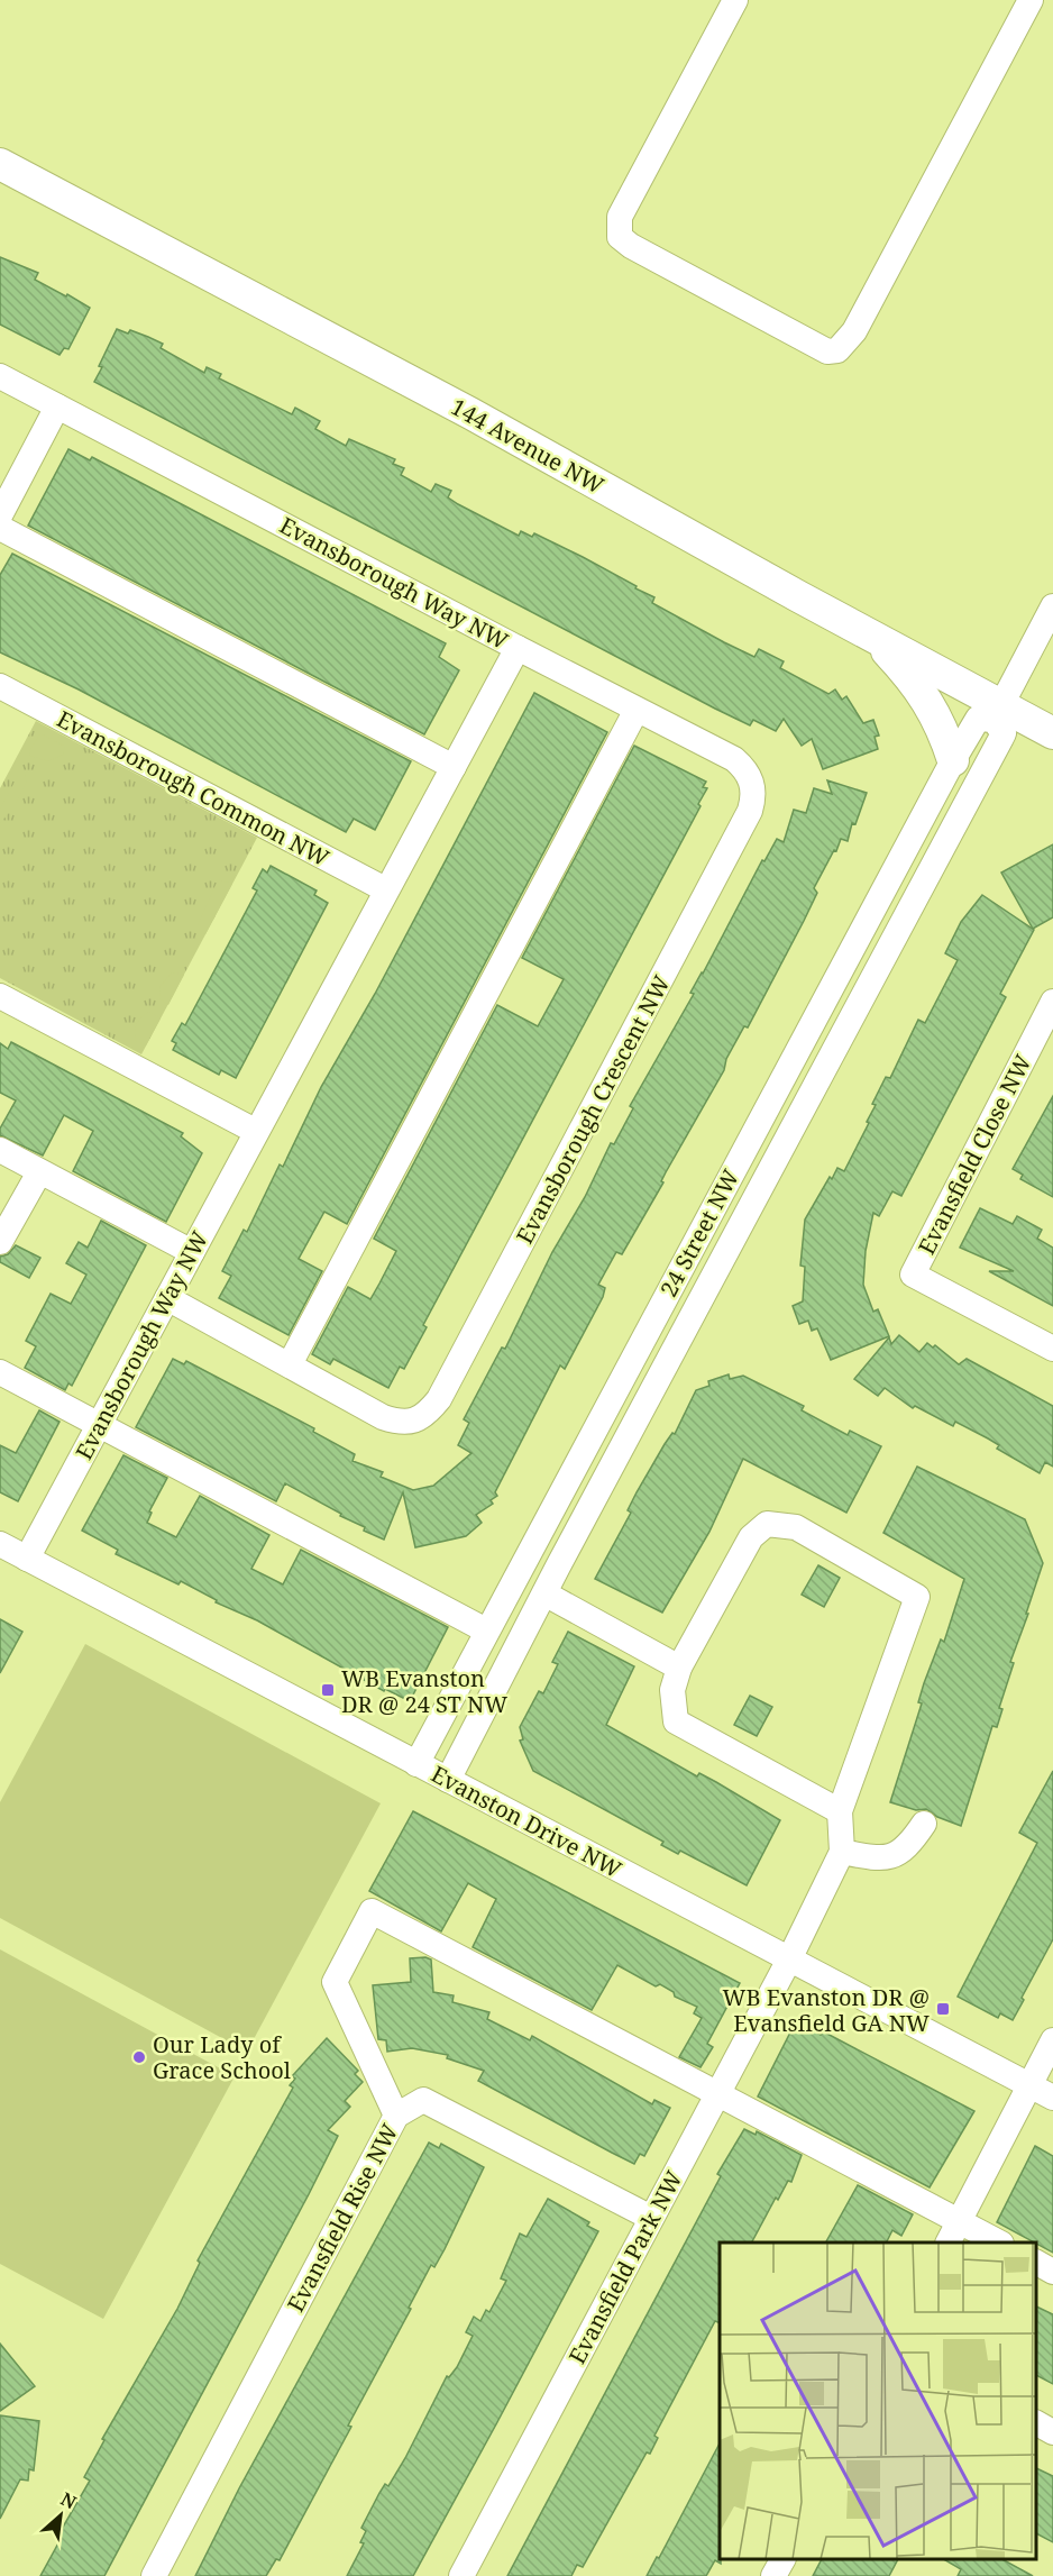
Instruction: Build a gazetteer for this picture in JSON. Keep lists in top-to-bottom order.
{
  "streets": {
    "main road": ["144 Avenue NW"],
    "street": [
      "Evansborough Way NW",
      "Evansborough Common NW",
      "Evansborough Crescent NW",
      "Evansfield Close NW",
      "24 Street NW",
      "Evanston Drive NW",
      "Evansfield Rise NW",
      "Evansfield Park NW"
    ]
  },
  "crossings": [
    ["144 Avenue NW", "24 Street NW"],
    ["Evansborough Way NW", "Evansborough Common NW"],
    ["Evansborough Way NW", "Evansborough Crescent NW"],
    ["Evansborough Way NW", "Evanston Drive NW"],
    ["24 Street NW", "Evanston Drive NW"],
    ["Evanston Drive NW", "Evansfield Park NW"],
    ["Evansfield Rise NW", "Evansfield Park NW"]
  ],
  "places": {
    "transit": ["WB Evanston DR @ 24 ST NW", "WB Evanston DR @ Evansfield GA NW"],
    "other": ["Our Lady of Grace School"]
  },
  "north": "top right"
}
